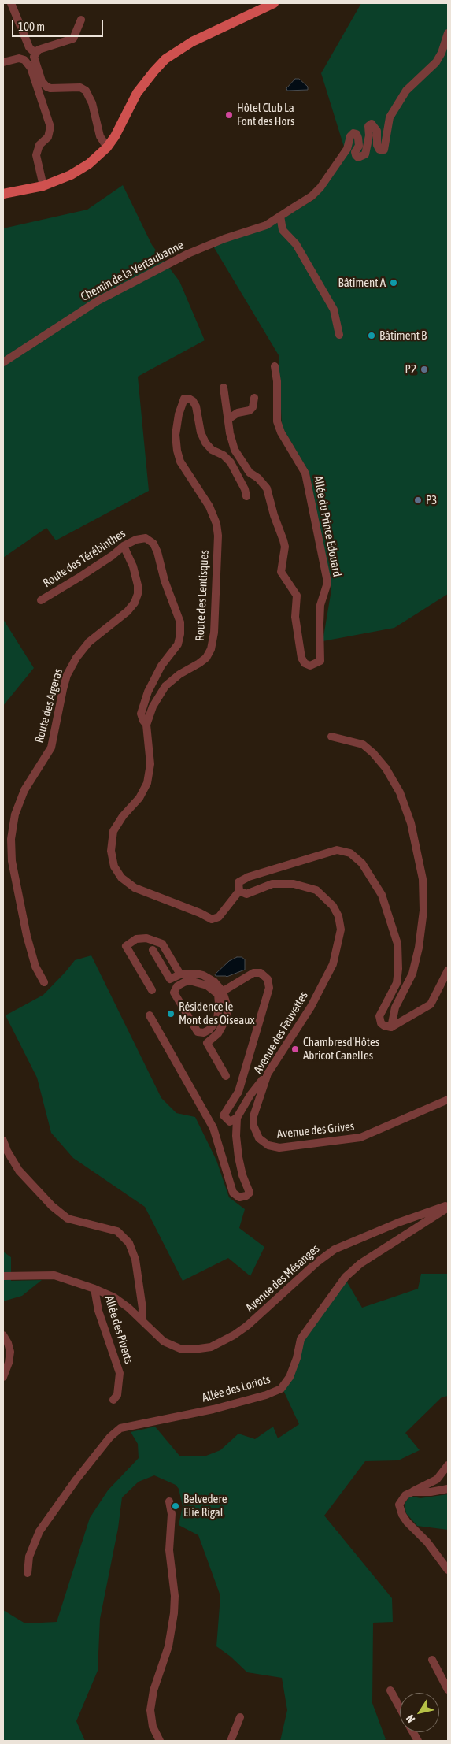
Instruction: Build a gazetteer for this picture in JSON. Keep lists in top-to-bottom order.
{
  "streets": {
    "street": [
      "Chemin de la Vertaubanne",
      "Allée du Prince Edouard",
      "Route des Térébinthes",
      "Route des Lentisques",
      "Route des Argeras",
      "Avenue des Fauvettes",
      "Avenue des Grives",
      "Avenue des Mésanges",
      "Allée des Piverts",
      "Allée des Loriots"
    ]
  },
  "crossings": [
    ["Route des Térébinthes", "Route des Lentisques"],
    ["Route des Térébinthes", "Route des Argeras"],
    ["Route des Lentisques", "Avenue des Fauvettes"],
    ["Avenue des Fauvettes", "Avenue des Grives"],
    ["Avenue des Mésanges", "Allée des Piverts"],
    ["Avenue des Mésanges", "Allée des Loriots"]
  ],
  "places": [
    "Hôtel Club La Font des Hors",
    "Bâtiment A",
    "Bâtiment B",
    "P2",
    "P3",
    "Résidence le Mont des Oiseaux",
    "Chambresd'Hôtes Abricot Canelles",
    "Belvedere Elie Rigal"
  ],
  "scale_bar": "100 m",
  "north": "bottom left"
}
